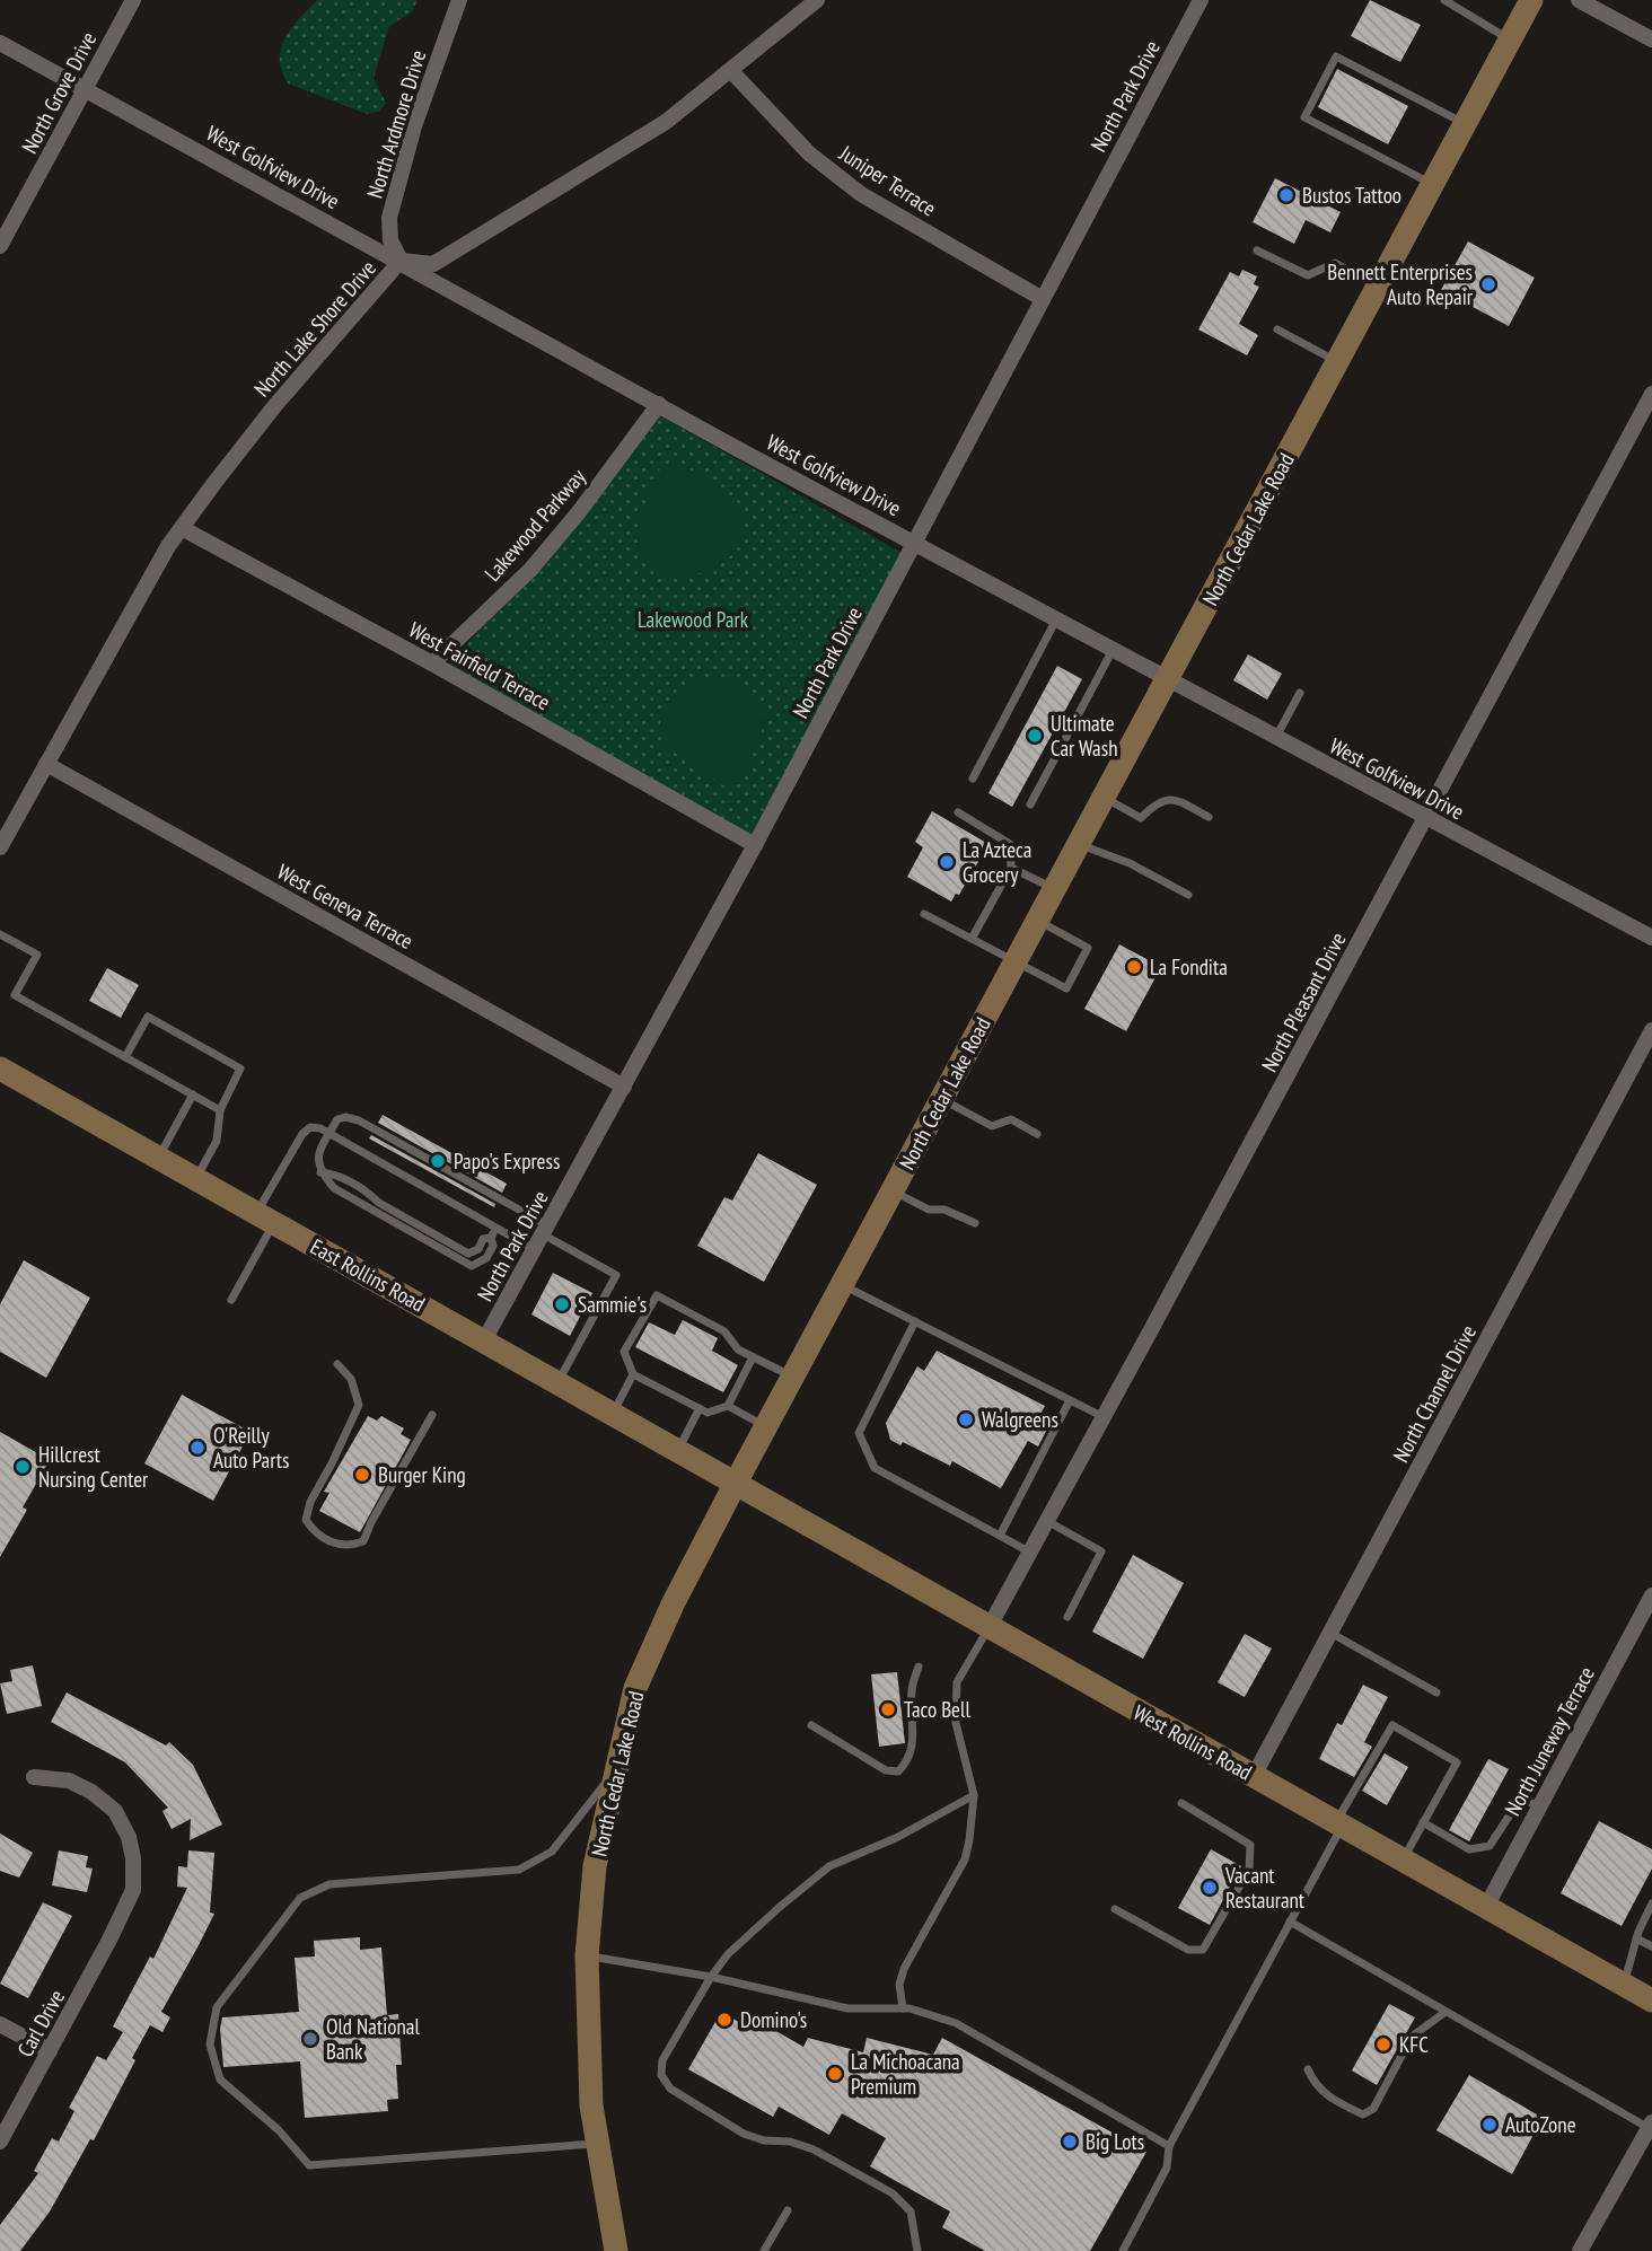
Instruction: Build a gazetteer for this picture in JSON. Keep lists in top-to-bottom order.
{
  "streets": {
    "main road": ["North Cedar Lake Road", "East Rollins Road", "West Rollins Road"],
    "street": [
      "North Grove Drive",
      "North Park Drive",
      "North Ardmore Drive",
      "West Golfview Drive",
      "Juniper Terrace",
      "North Lake Shore Drive",
      "Lakewood Parkway",
      "West Fairfield Terrace",
      "West Geneva Terrace",
      "North Pleasant Drive",
      "North Channel Drive",
      "North Juneway Terrace",
      "Carl Drive"
    ]
  },
  "crossings": [
    ["North Grove Drive", "West Golfview Drive"],
    ["North Park Drive", "West Golfview Drive"],
    ["North Park Drive", "Juniper Terrace"],
    ["North Park Drive", "West Fairfield Terrace"],
    ["North Park Drive", "West Geneva Terrace"],
    ["North Park Drive", "East Rollins Road"],
    ["North Ardmore Drive", "West Golfview Drive"],
    ["North Ardmore Drive", "North Lake Shore Drive"],
    ["West Golfview Drive", "North Lake Shore Drive"],
    ["West Golfview Drive", "Lakewood Parkway"],
    ["West Golfview Drive", "North Cedar Lake Road"],
    ["West Golfview Drive", "North Pleasant Drive"],
    ["Juniper Terrace", "North Lake Shore Drive"],
    ["North Lake Shore Drive", "West Fairfield Terrace"],
    ["North Lake Shore Drive", "West Geneva Terrace"],
    ["Lakewood Parkway", "West Fairfield Terrace"],
    ["North Cedar Lake Road", "East Rollins Road"],
    ["North Cedar Lake Road", "West Rollins Road"],
    ["North Pleasant Drive", "West Rollins Road"],
    ["East Rollins Road", "West Rollins Road"],
    ["North Channel Drive", "West Rollins Road"],
    ["North Juneway Terrace", "West Rollins Road"]
  ],
  "parks": ["Lakewood Park"],
  "places": [
    "Bustos Tattoo",
    "Bennett Enterprises Auto Repair",
    "Ultimate Car Wash",
    "La Azteca Grocery",
    "La Fondita",
    "Papo's Express",
    "Sammie's",
    "Walgreens",
    "O'Reilly Auto Parts",
    "Hillcrest Nursing Center",
    "Burger King",
    "Taco Bell",
    "Vacant Restaurant",
    "Domino's",
    "Old National Bank",
    "KFC",
    "La Michoacana Premium",
    "AutoZone",
    "Big Lots"
  ]
}
